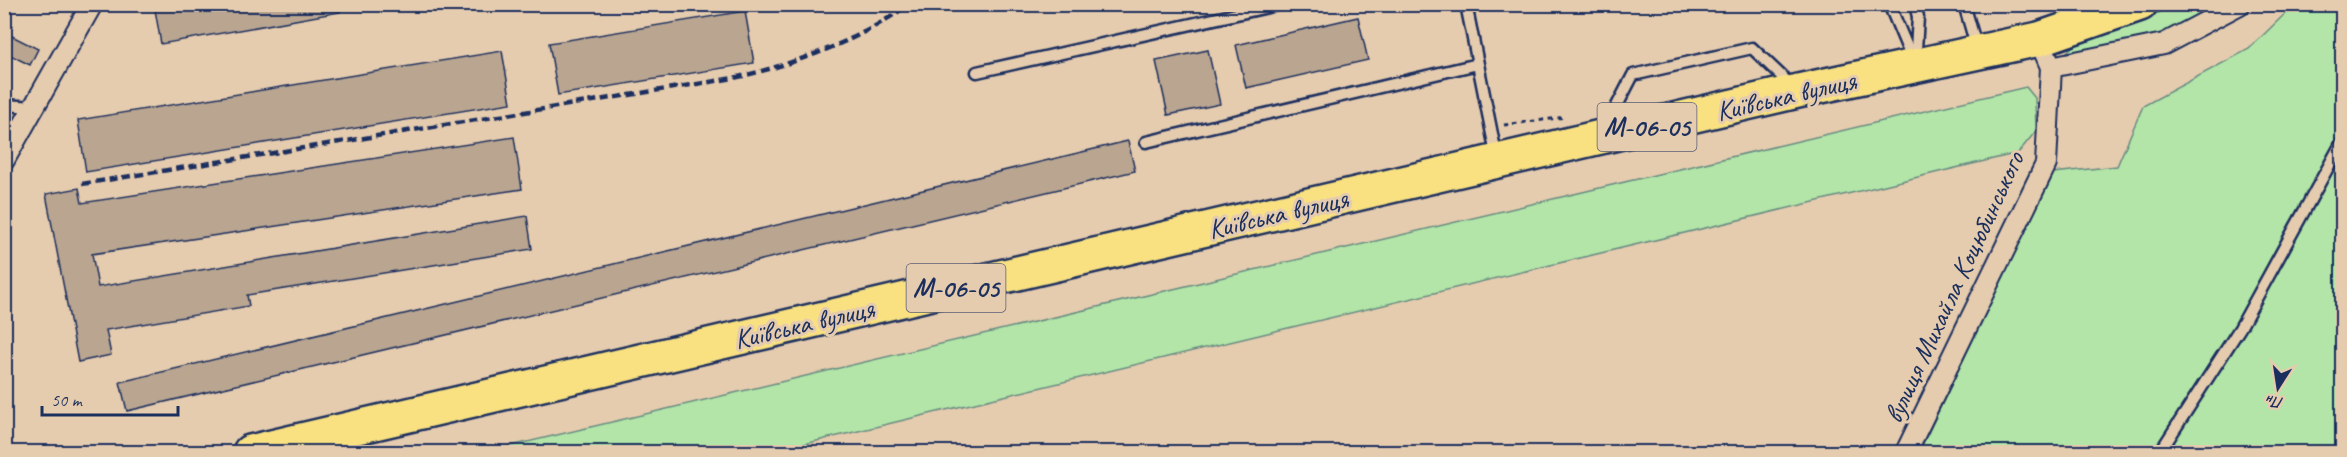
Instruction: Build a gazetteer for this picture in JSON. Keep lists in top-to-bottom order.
{
  "streets": {
    "highway": ["Київська вулиця", "М-06-05"],
    "street": ["вулиця Михайла Коцюбинського"]
  },
  "crossings": [
    ["Київська вулиця", "М-06-05"],
    ["Київська вулиця", "вулиця Михайла Коцюбинського"]
  ],
  "scale_bar": "50 m",
  "north": "bottom"
}
